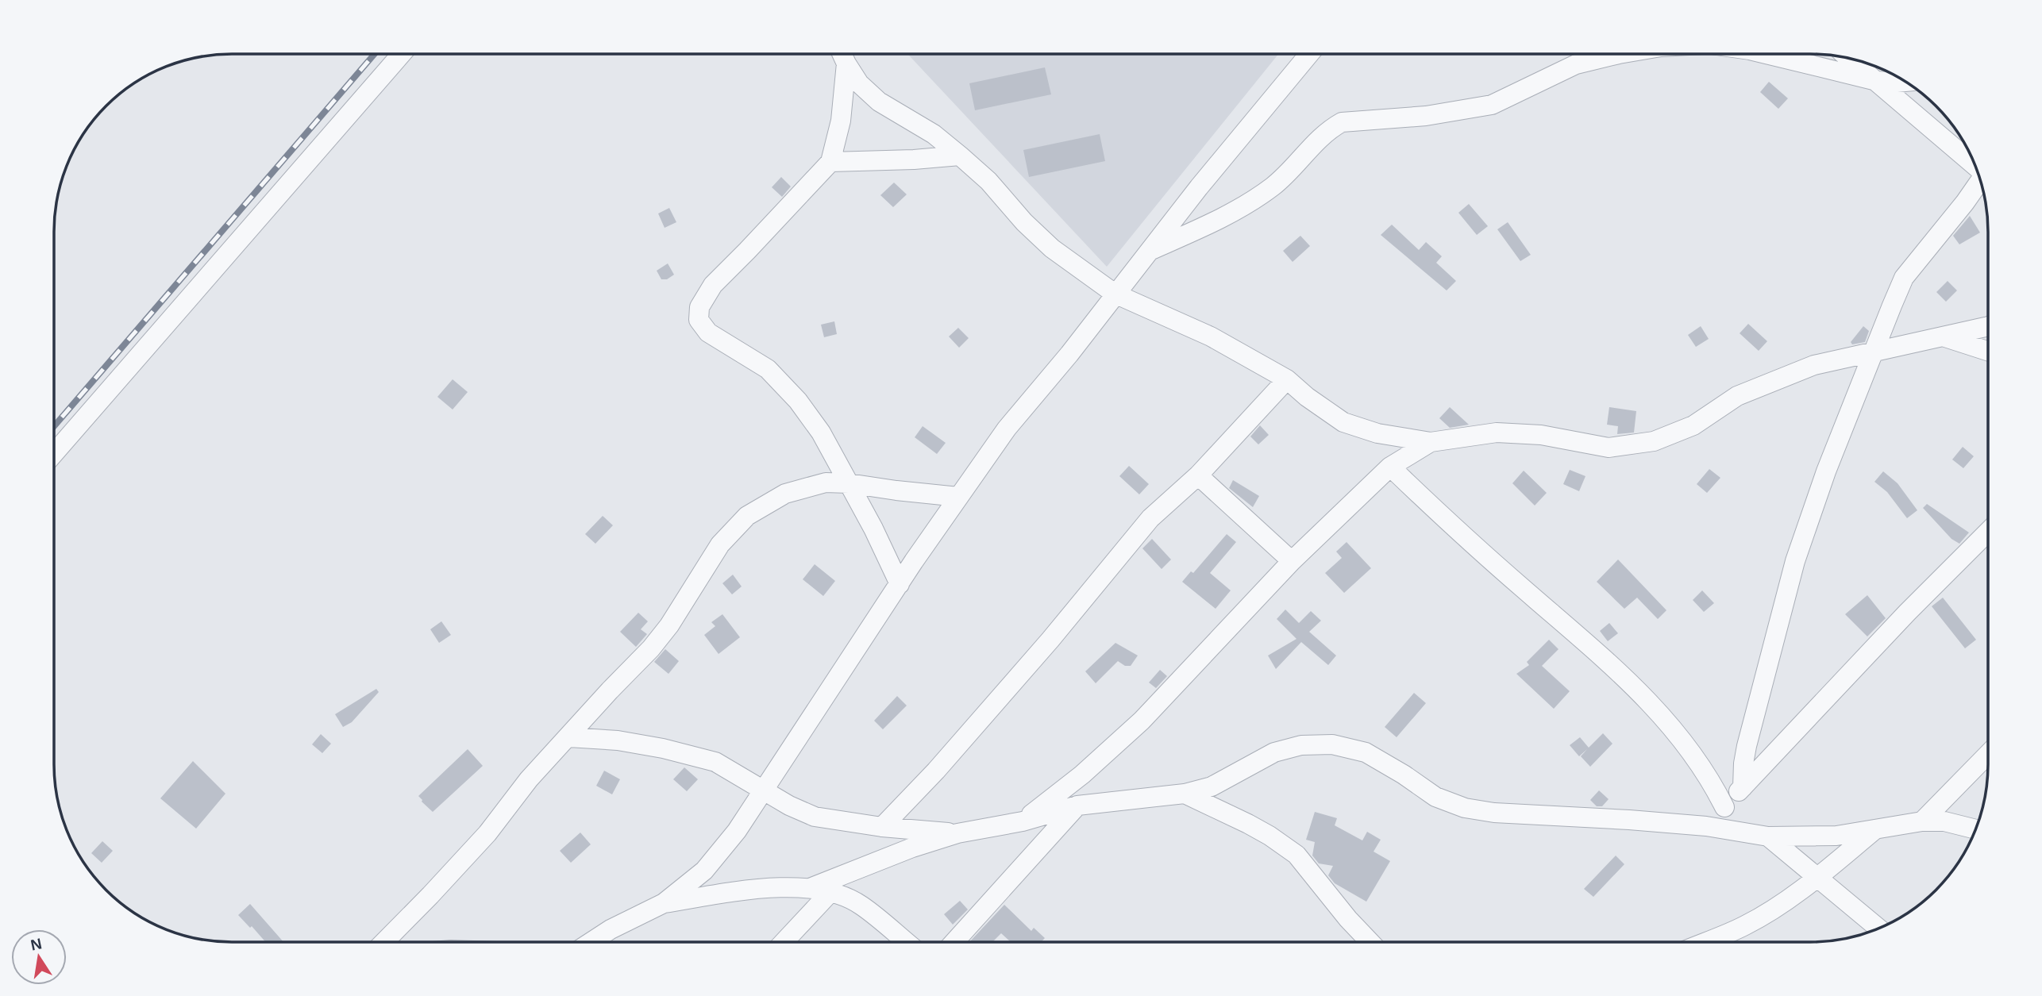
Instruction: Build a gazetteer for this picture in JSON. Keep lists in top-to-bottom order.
{
  "north": "top"
}
